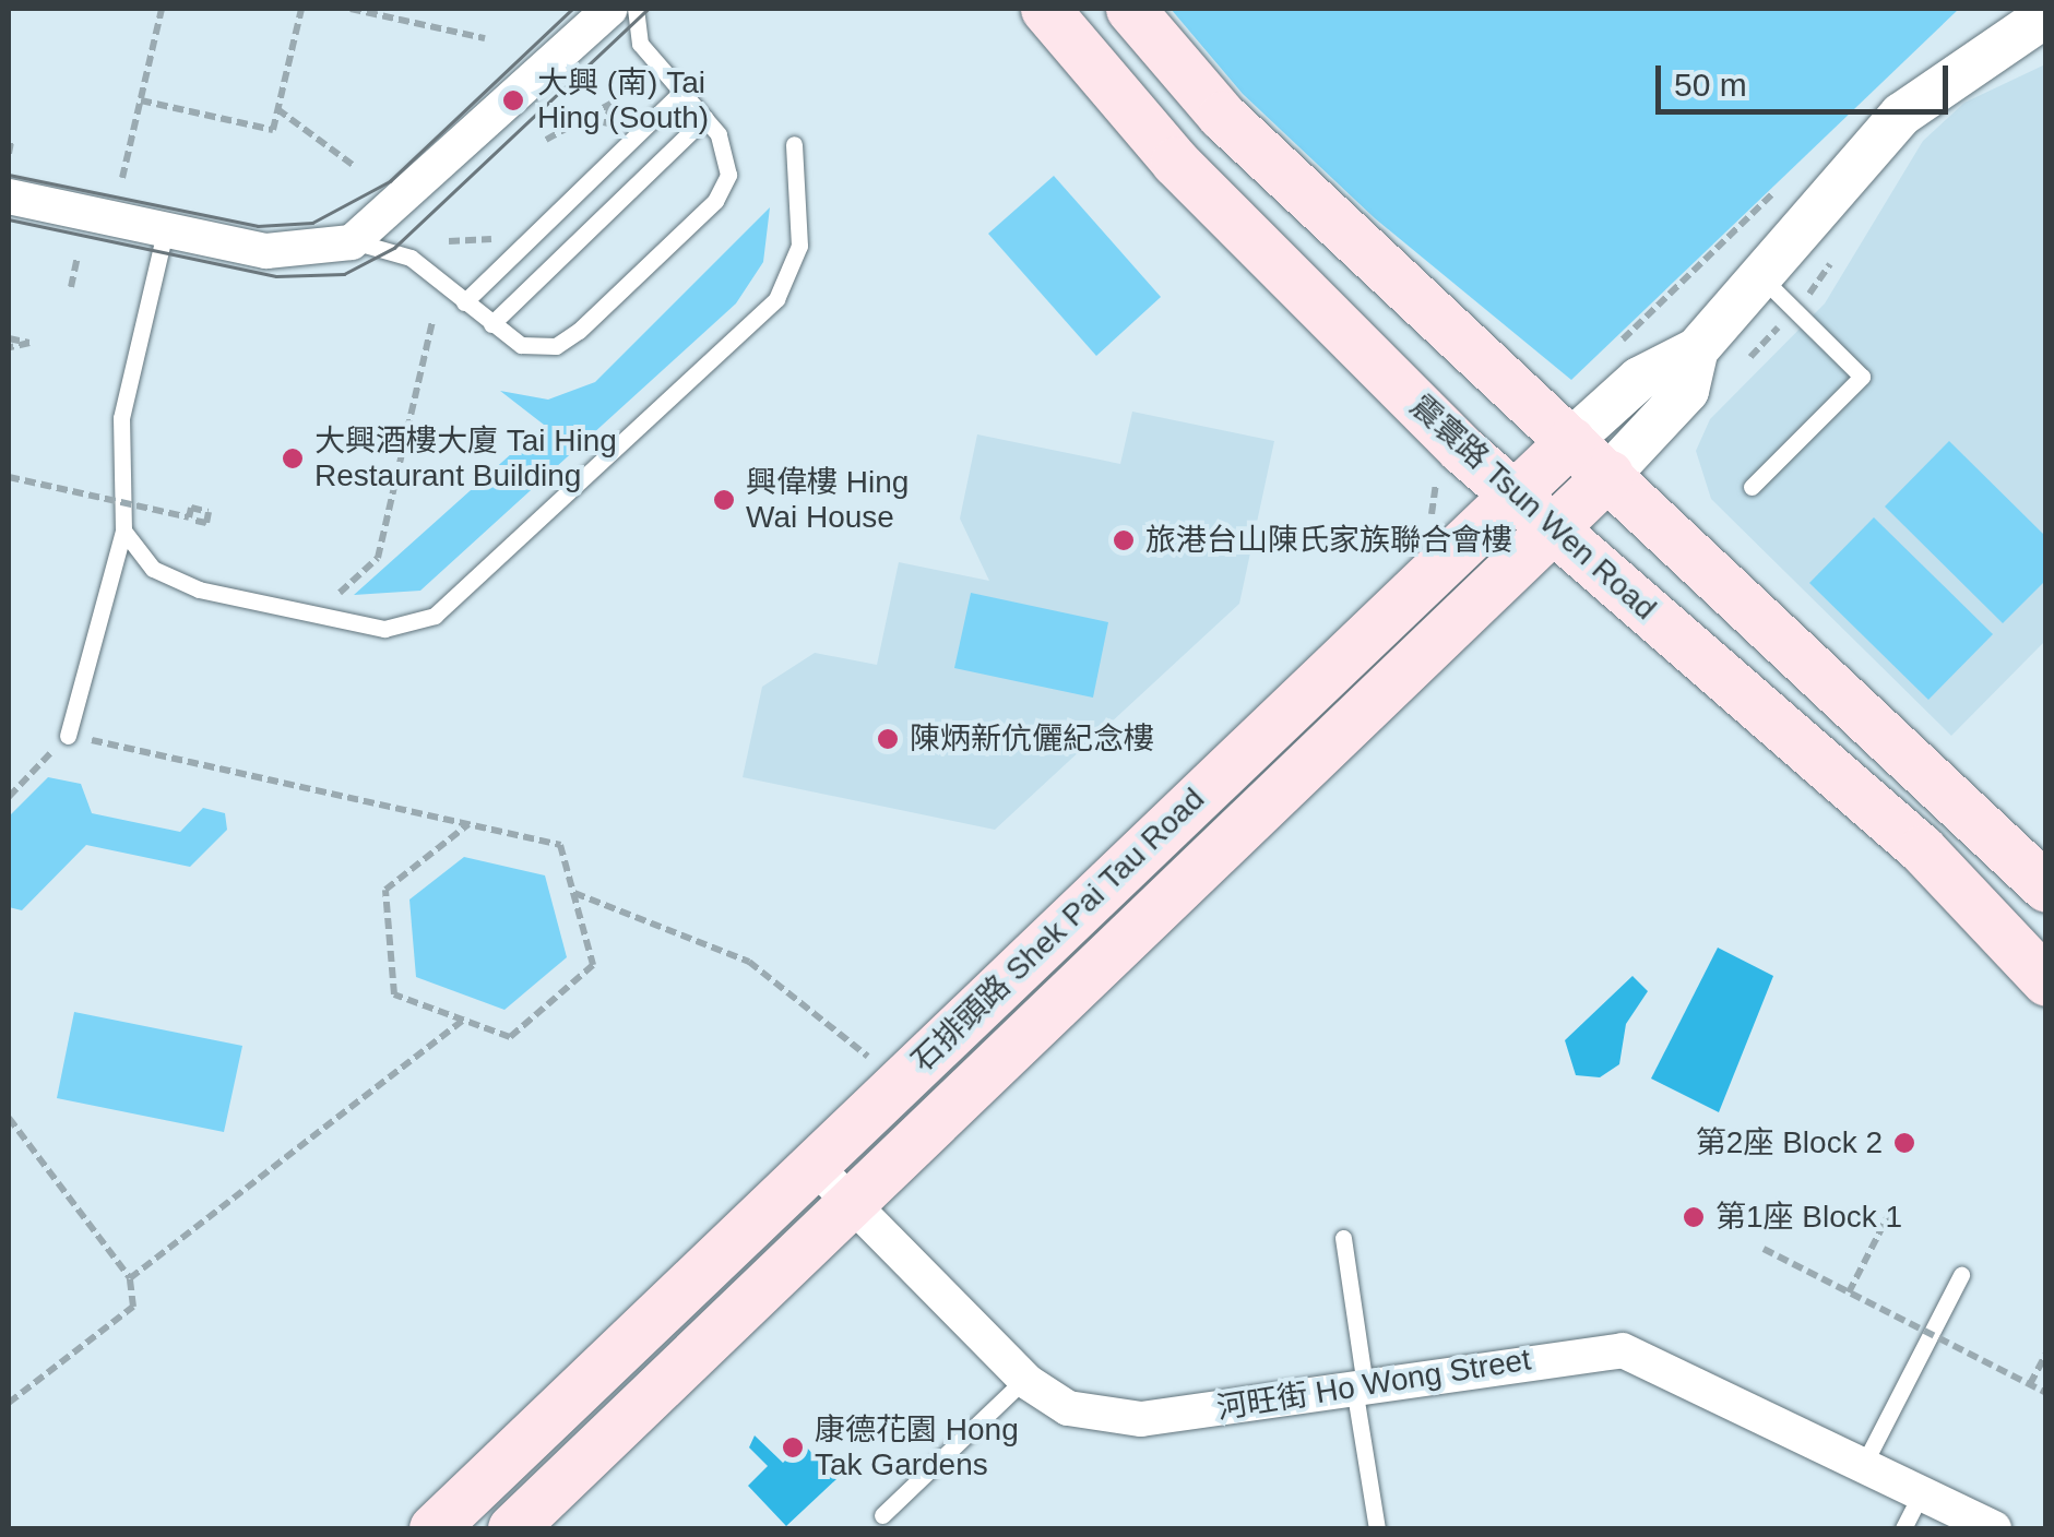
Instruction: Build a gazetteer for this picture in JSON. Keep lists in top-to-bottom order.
{
  "streets": {
    "main road": ["震寰路 Tsun Wen Road", "石排頭路 Shek Pai Tau Road"],
    "street": ["河旺街 Ho Wong Street"]
  },
  "crossings": [
    ["震寰路 Tsun Wen Road", "石排頭路 Shek Pai Tau Road"],
    ["石排頭路 Shek Pai Tau Road", "河旺街 Ho Wong Street"]
  ],
  "places": [
    "大興 (南) Tai Hing (South)",
    "大興酒樓大廈 Tai Hing Restaurant Building",
    "興偉樓 Hing Wai House",
    "旅港台山陳氏家族聯合會樓",
    "陳炳新伉儷紀念樓",
    "第2座 Block 2",
    "第1座 Block 1",
    "康德花園 Hong Tak Gardens"
  ],
  "scale_bar": "50 m"
}
